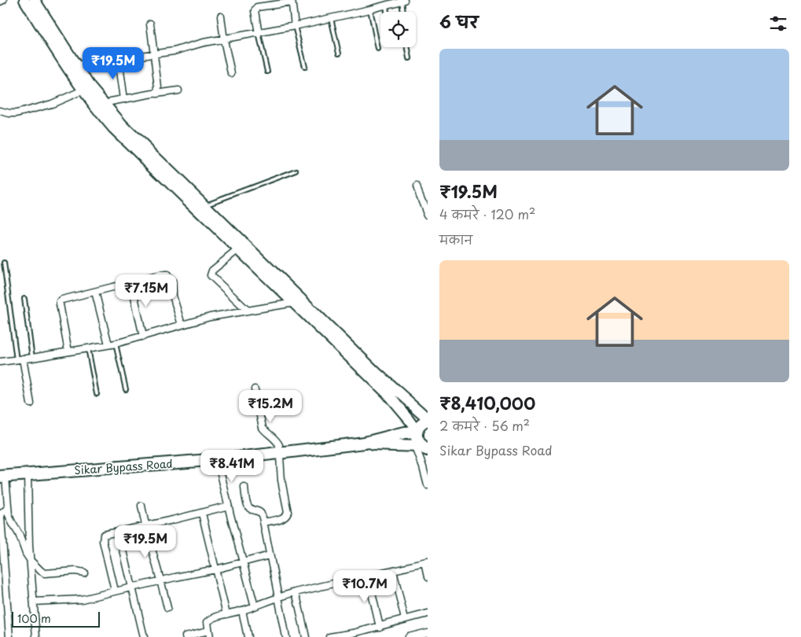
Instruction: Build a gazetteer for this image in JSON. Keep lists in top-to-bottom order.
{
  "streets": {
    "highway": ["Sikar Bypass Road"]
  },
  "scale_bar": "100 m",
  "page": {
    "heading": "6 घर",
    "price": [
      "₹19.5M",
      "₹7.15M",
      "₹15.2M",
      "₹8.41M",
      "₹19.5M",
      "₹10.7M"
    ],
    "list": [
      {
        "name": "₹19.5M",
        "note": "4 कमरे · 120 m² · मकान"
      },
      {
        "name": "₹8,410,000",
        "note": "2 कमरे · 56 m² · Sikar Bypass Road"
      }
    ],
    "scale": "100 m"
  }
}
